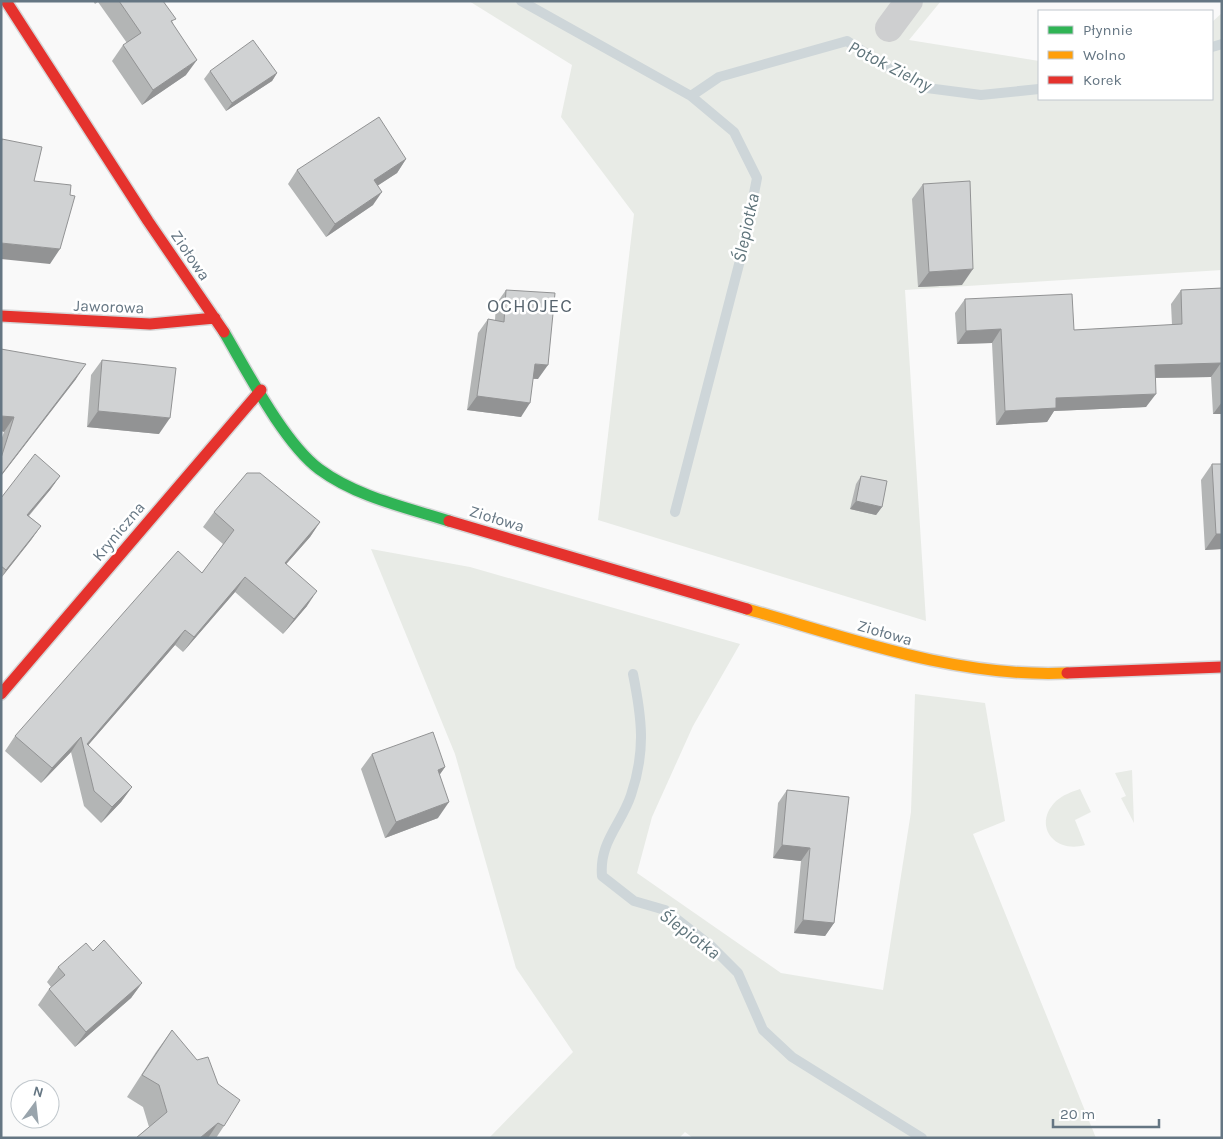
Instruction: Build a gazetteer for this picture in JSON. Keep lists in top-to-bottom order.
{
  "streets": {
    "street": ["Ziołowa", "Jaworowa", "Kryniczna"]
  },
  "crossings": [
    ["Ziołowa", "Jaworowa"],
    ["Ziołowa", "Kryniczna"]
  ],
  "districts": ["OCHOJEC"],
  "water": ["Potok Zielny", "Ślepiotka"],
  "legend": ["Płynnie", "Wolno", "Korek"],
  "scale_bar": "20 m",
  "north": "top"
}
